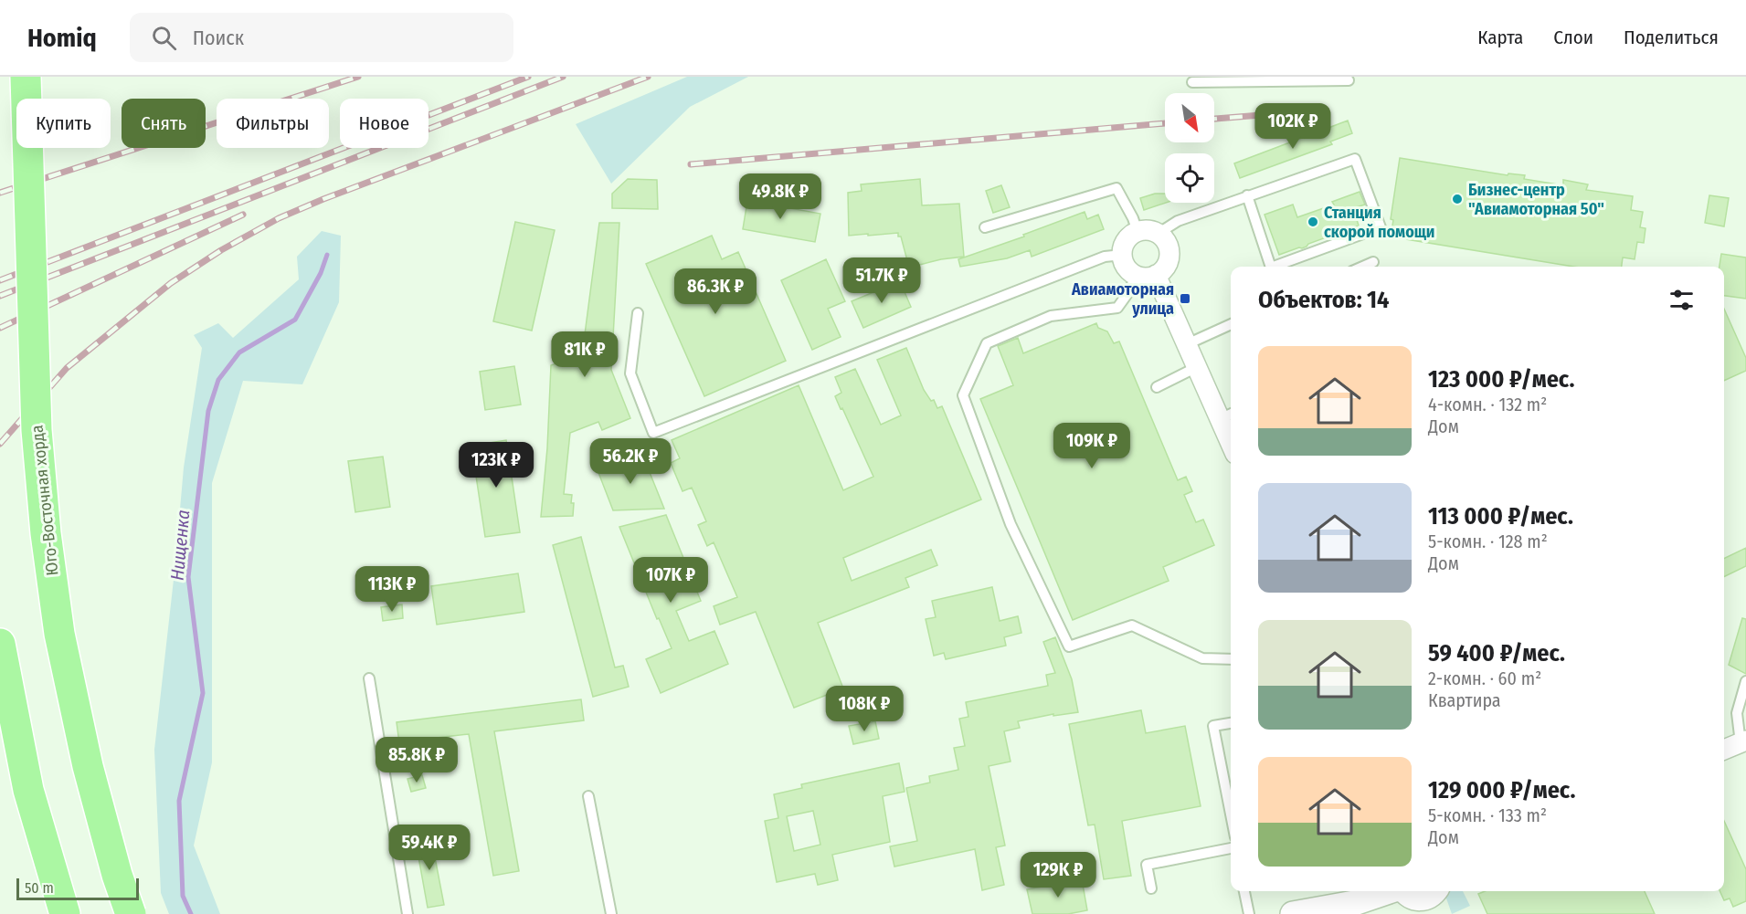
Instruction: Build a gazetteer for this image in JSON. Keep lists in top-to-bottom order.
{
  "streets": {
    "main road": ["Юго-Восточная хорда"]
  },
  "water": ["Нищенка"],
  "places": {
    "other": ["Бизнес-центр \"Авиамоторная 50\"", "Станция скорой помощи"],
    "transit": ["Авиамоторная улица"]
  },
  "scale_bar": "50 m",
  "north": "bottom right",
  "page": {
    "header": "Homiq",
    "search": "Поиск",
    "nav": ["Карта", "Слои", "Поделиться"],
    "chip": [
      "Купить",
      "Снять",
      "Фильтры",
      "Новое"
    ],
    "price": [
      "102K ₽",
      "49.8K ₽",
      "51.7K ₽",
      "86.3K ₽",
      "81K ₽",
      "109K ₽",
      "56.2K ₽",
      "123K ₽",
      "107K ₽",
      "113K ₽",
      "108K ₽",
      "85.8K ₽",
      "59.4K ₽",
      "129K ₽"
    ],
    "heading": "Объектов: 14",
    "list": [
      {
        "name": "123 000 ₽/мес.",
        "note": "4-комн. · 132 m² · Дом"
      },
      {
        "name": "113 000 ₽/мес.",
        "note": "5-комн. · 128 m² · Дом"
      },
      {
        "name": "59 400 ₽/мес.",
        "note": "2-комн. · 60 m² · Квартира"
      },
      {
        "name": "129 000 ₽/мес.",
        "note": "5-комн. · 133 m² · Дом"
      }
    ],
    "scale": "50 m"
  }
}
